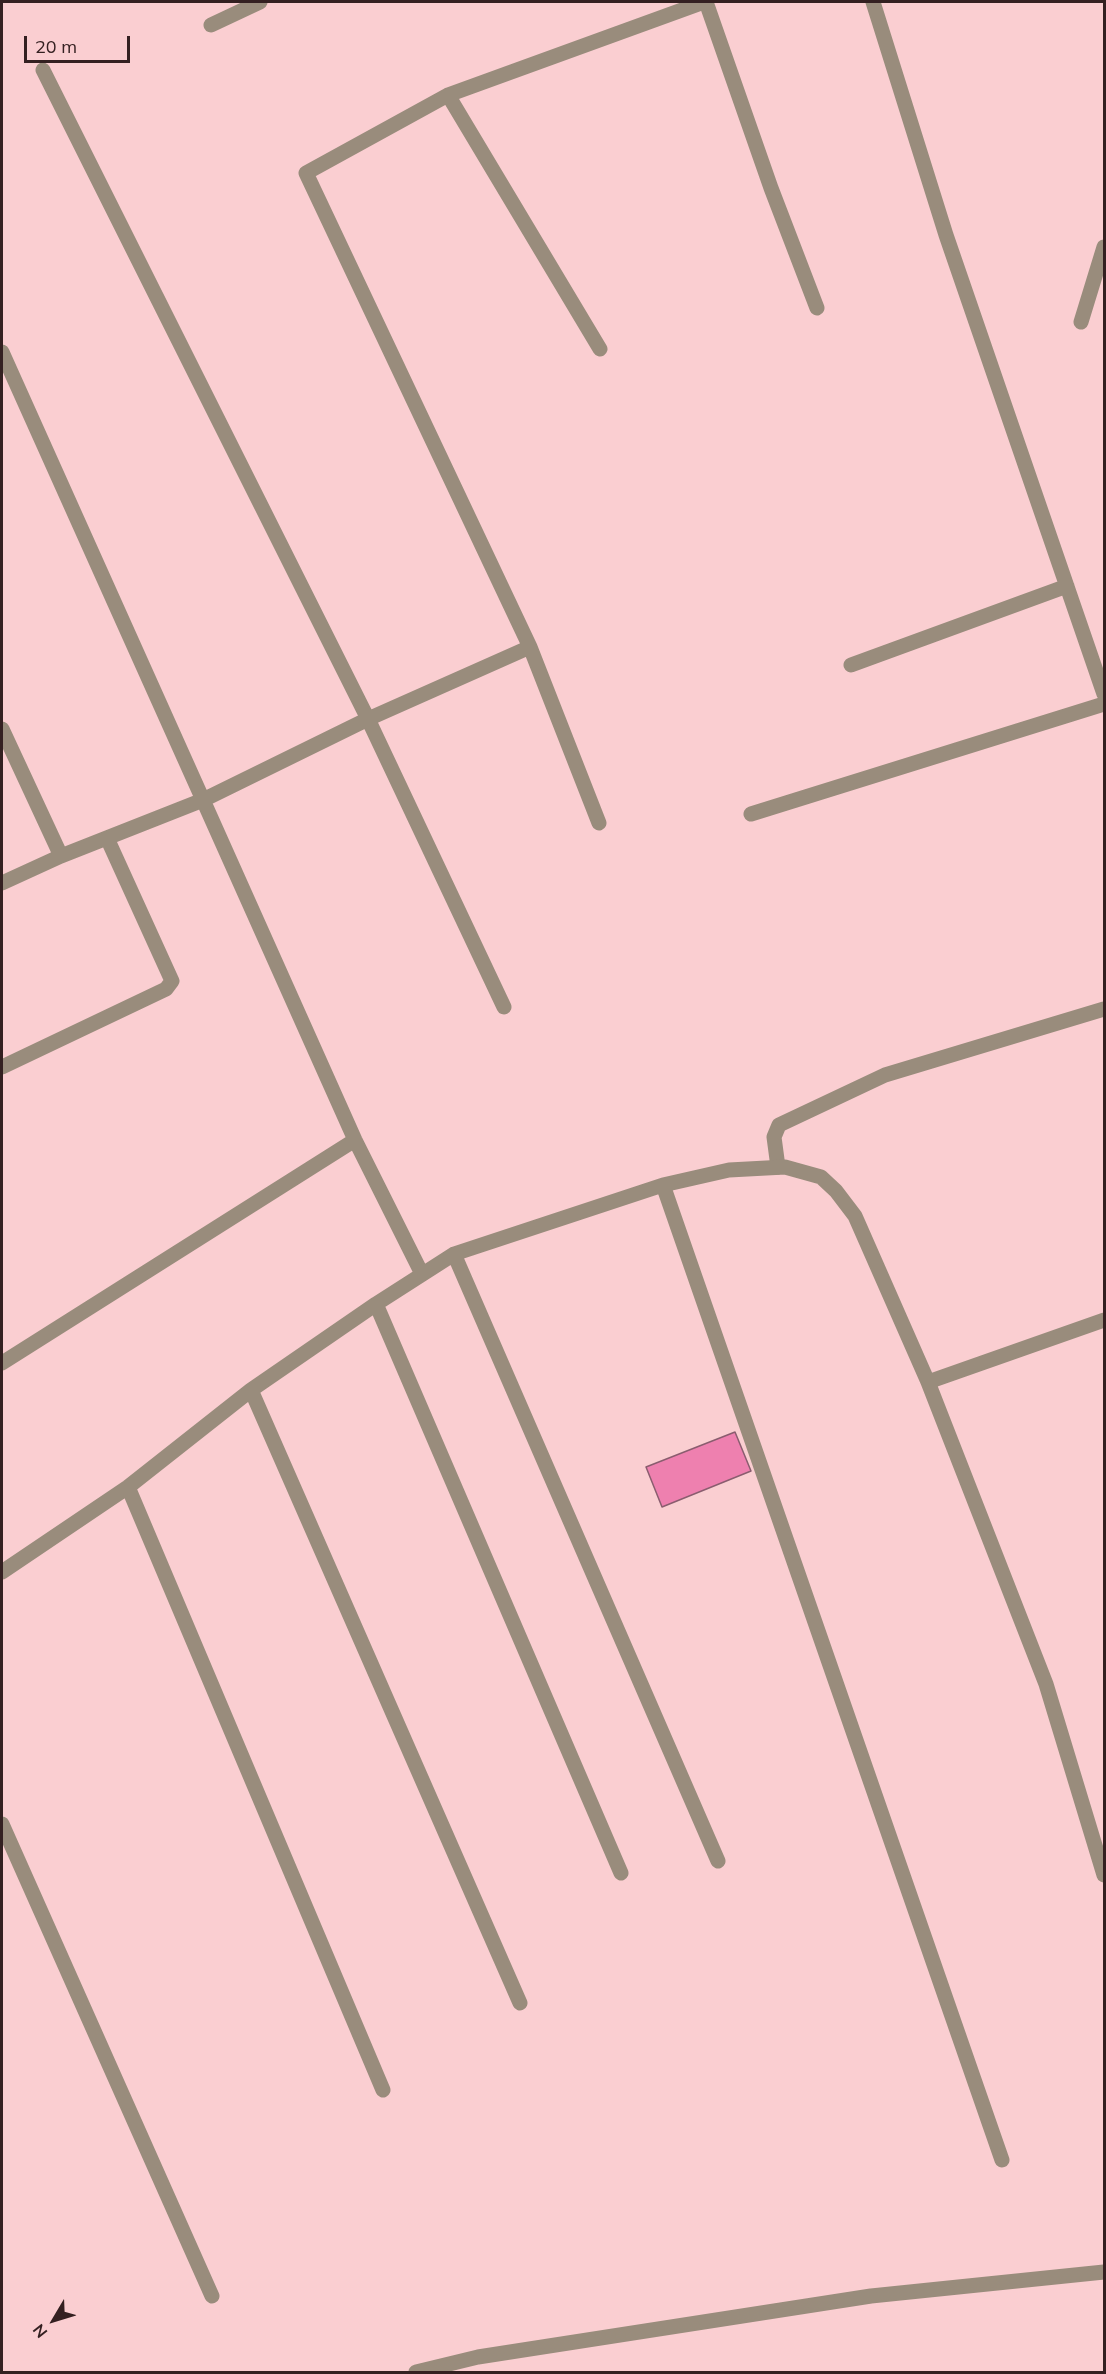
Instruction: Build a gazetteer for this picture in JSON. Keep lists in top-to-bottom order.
{
  "scale_bar": "20 m",
  "north": "bottom left"
}
